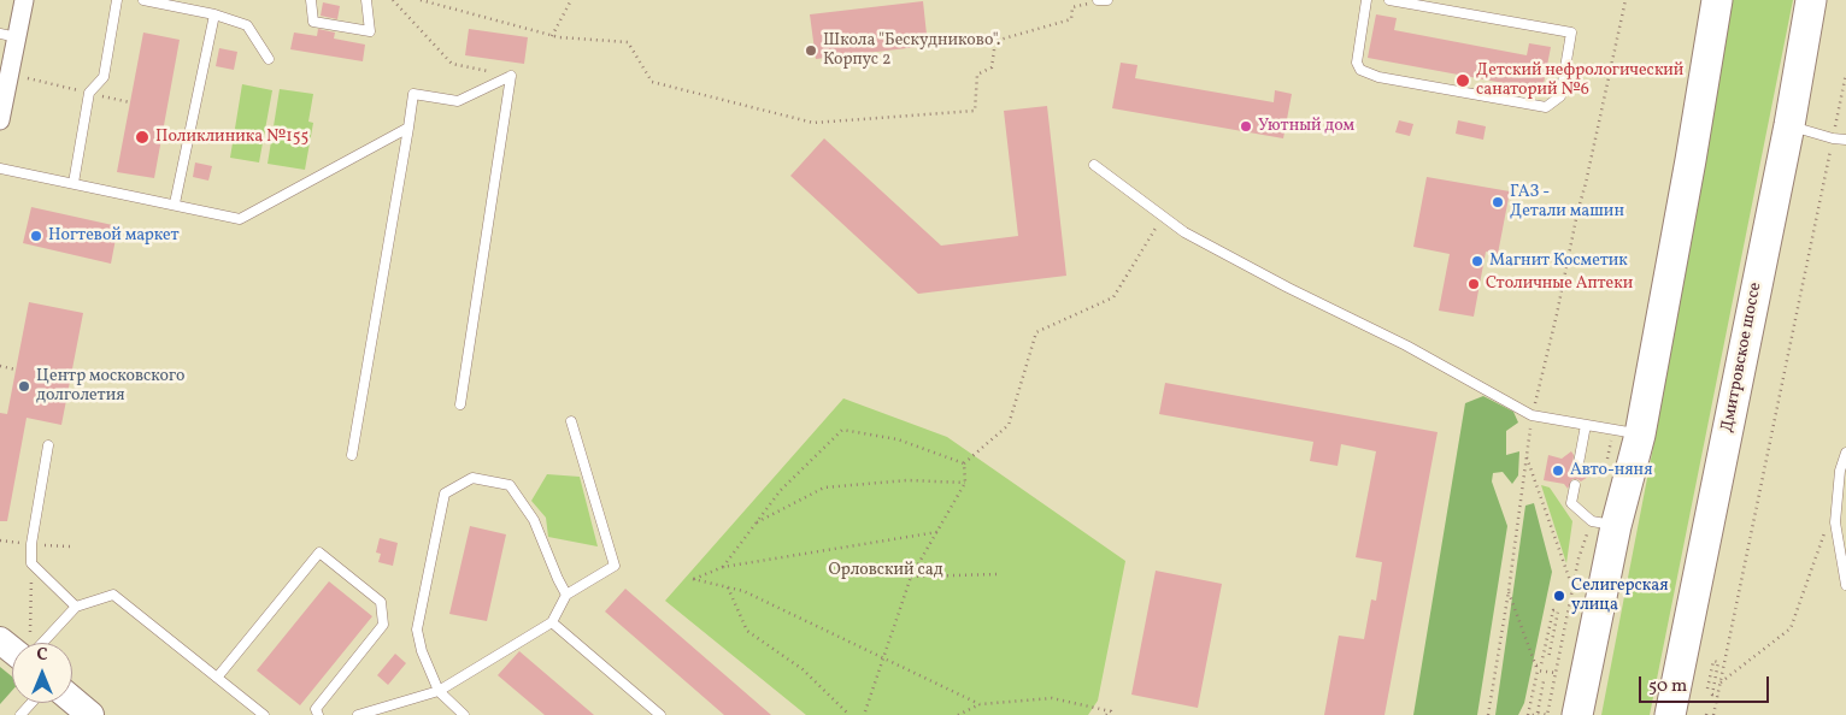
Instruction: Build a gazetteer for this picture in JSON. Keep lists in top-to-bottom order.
{
  "streets": {
    "main road": ["Дмитровское шоссе"]
  },
  "parks": ["Орловский сад"],
  "places": [
    "Школа \"Бескудниково\". Корпус 2",
    "Детский нефрологический санаторий №6",
    "Уютный дом",
    "Поликлиника №155",
    "ГАЗ - Детали машин",
    "Ногтевой маркет",
    "Магнит Косметик",
    "Столичные Аптеки",
    "Центр московского долголетия",
    "Авто-няня",
    "Селигерская улица"
  ],
  "scale_bar": "50 m",
  "north": "top"
}
